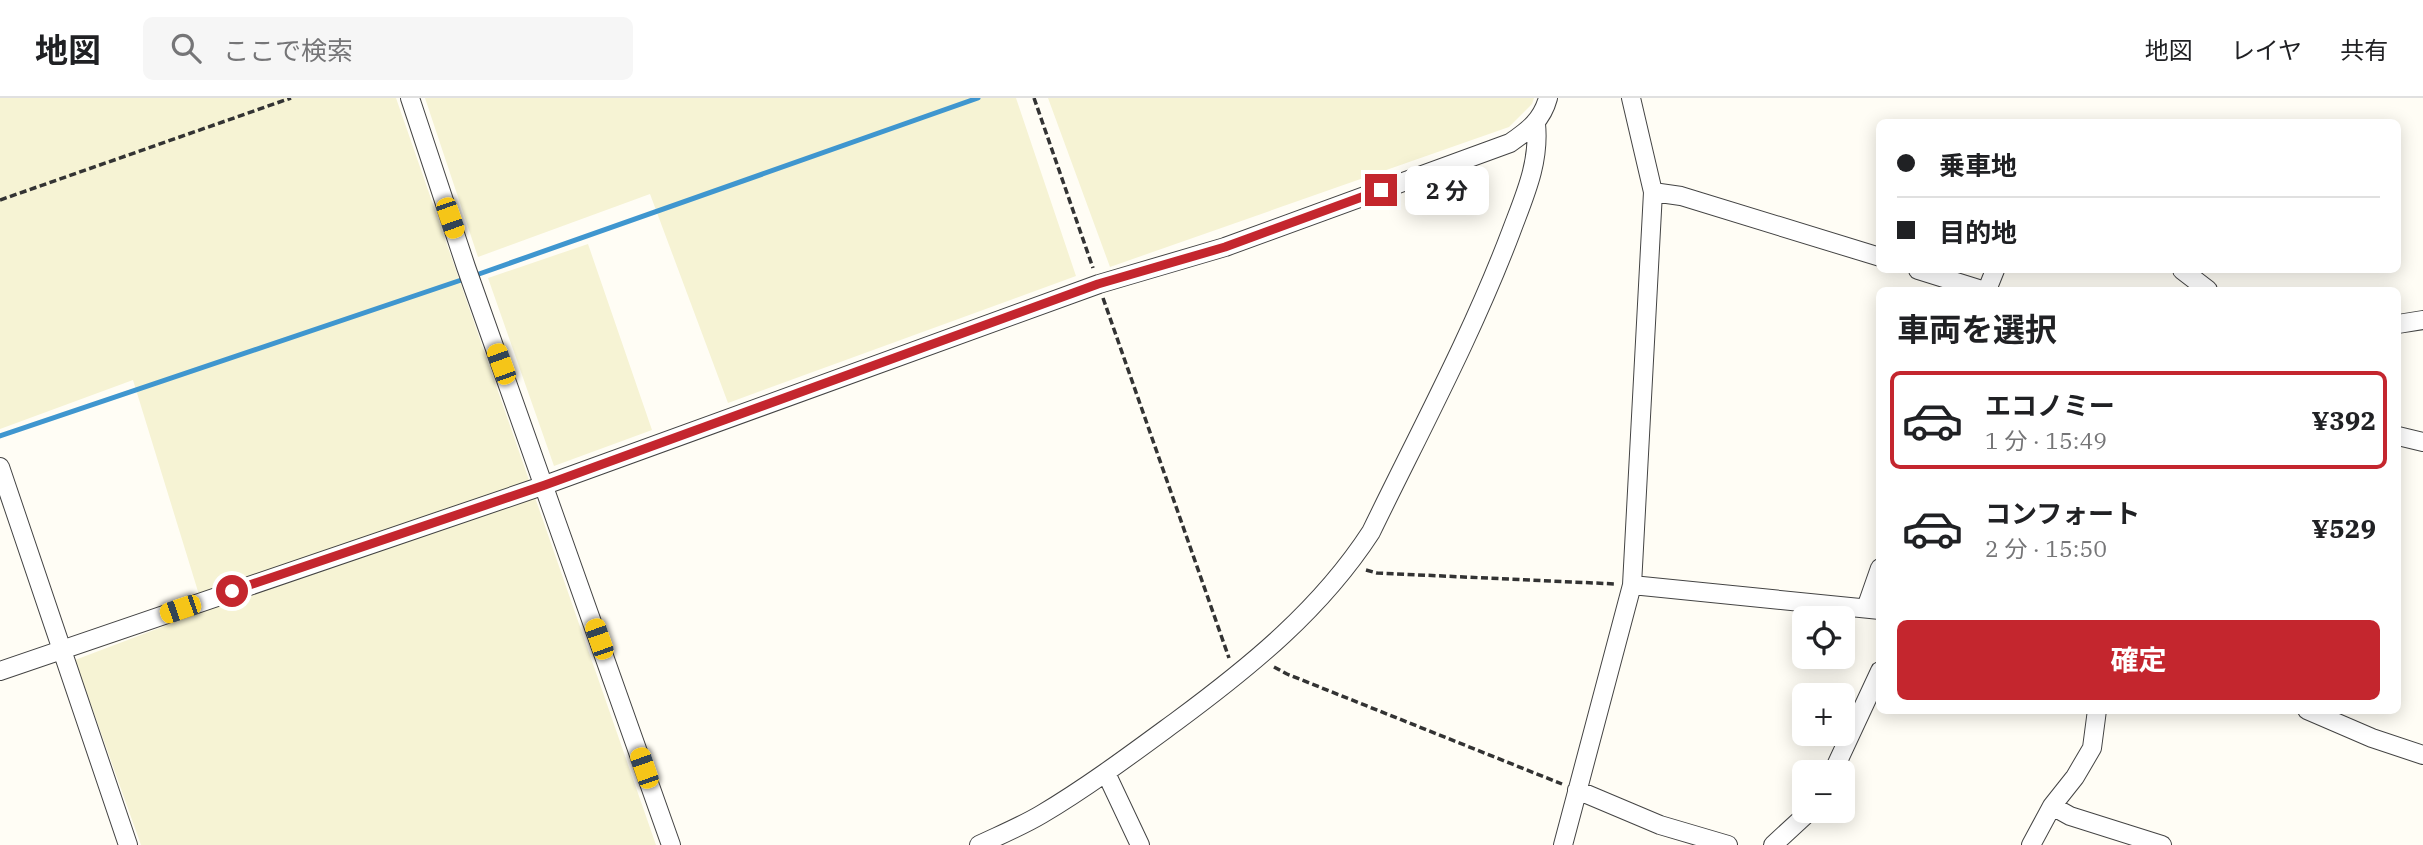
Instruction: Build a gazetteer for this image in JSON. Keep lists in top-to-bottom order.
{
  "page": {
    "header": "地図",
    "search": "ここで検索",
    "nav": ["地図", "レイヤ", "共有"],
    "banner": ["乗車地", "目的地"],
    "bubble": "2 分",
    "heading": "車両を選択",
    "list": [
      {
        "name": "エコノミー",
        "note": "1 分 · 15:49",
        "value": "¥392"
      },
      {
        "name": "コンフォート",
        "note": "2 分 · 15:50",
        "value": "¥529"
      }
    ],
    "map_buttons": ["+", "−"],
    "buttons": "確定"
  }
}
